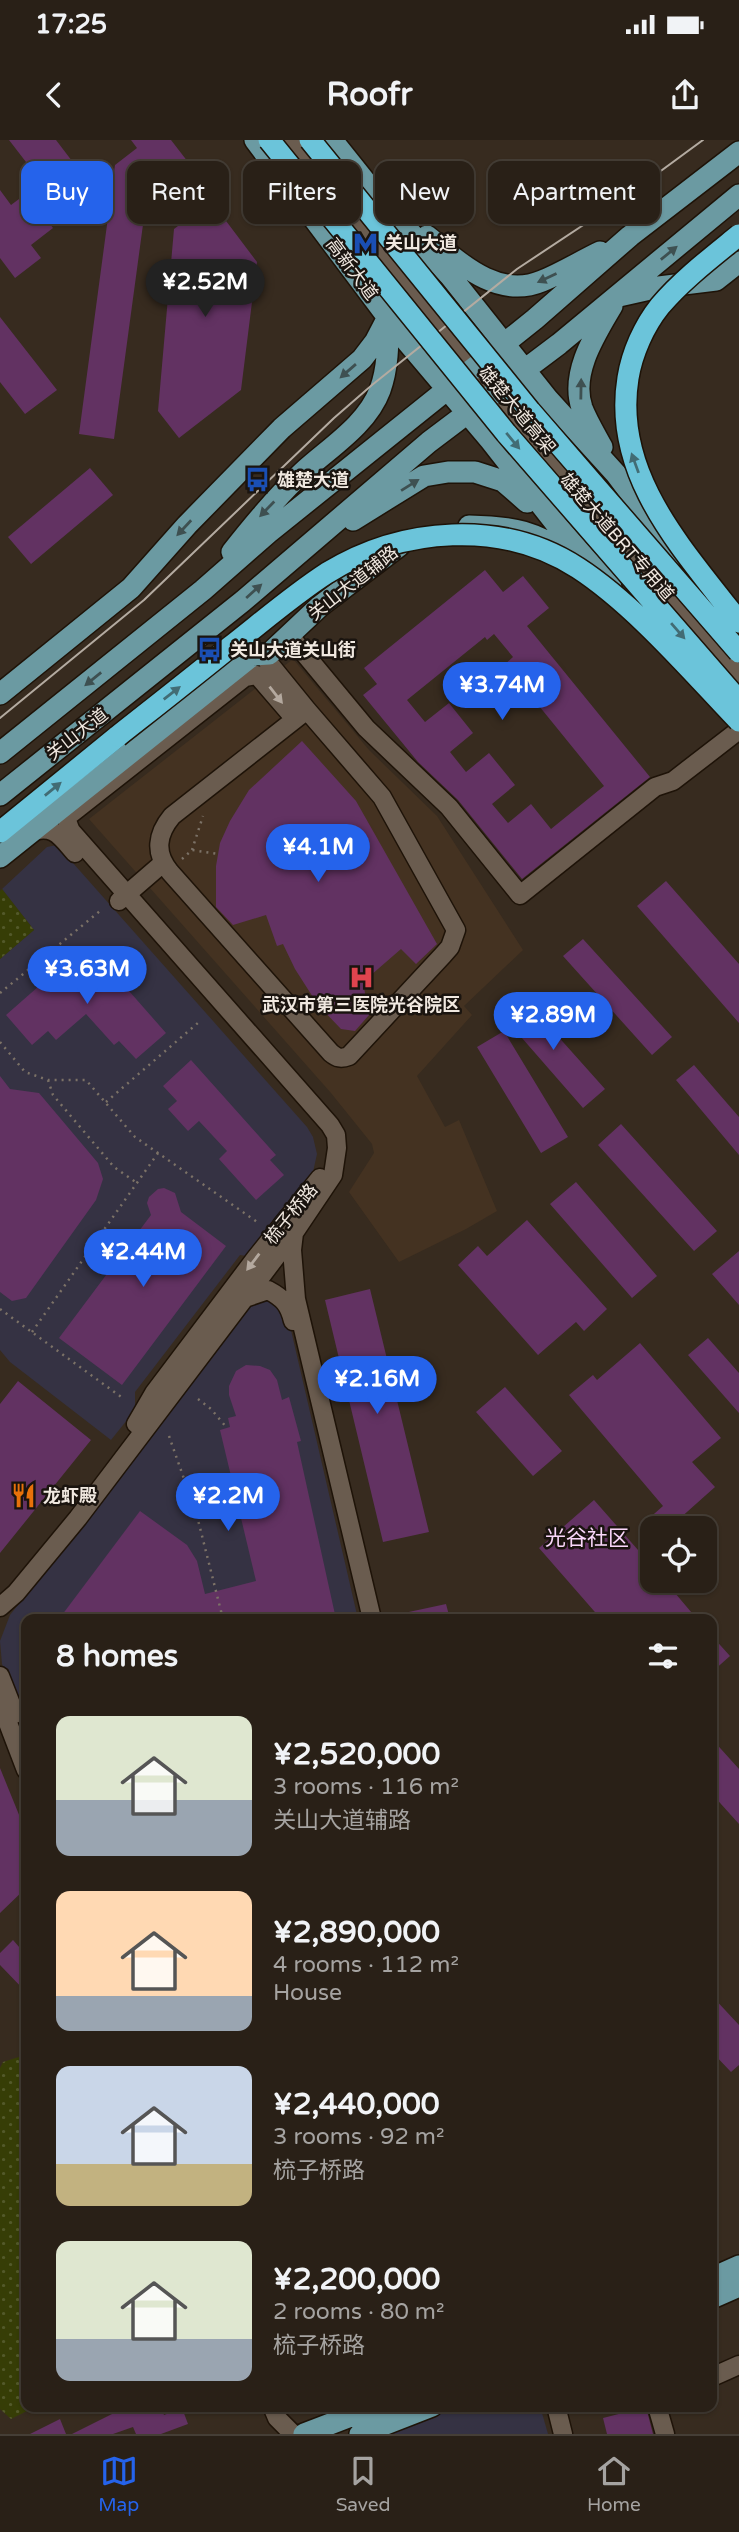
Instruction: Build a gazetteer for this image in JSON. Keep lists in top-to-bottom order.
{
  "streets": {
    "highway": ["雄楚大道高架"],
    "main road": ["高新大道", "关山大道辅路", "关山大道"],
    "street": ["雄楚大道BRT专用道", "梳子桥路"]
  },
  "crossings": [
    ["雄楚大道BRT专用道", "关山大道"]
  ],
  "one_way": ["梳子桥路"],
  "districts": ["光谷社区"],
  "places": {
    "metro station": ["关山大道"],
    "bus stop": ["雄楚大道", "关山大道关山街"],
    "hospital": ["武汉市第三医院光谷院区"],
    "restaurant": ["龙虾殿"]
  },
  "page": {
    "status": "17:25",
    "header": "Roofr",
    "chip": [
      "Buy",
      "Rent",
      "Filters",
      "New",
      "Apartment"
    ],
    "price": [
      "¥2.52M",
      "¥3.74M",
      "¥4.1M",
      "¥3.63M",
      "¥2.89M",
      "¥2.44M",
      "¥2.16M",
      "¥2.2M"
    ],
    "heading": "8 homes",
    "list": [
      {
        "name": "¥2,520,000",
        "note": "3 rooms · 116 m² · 关山大道辅路"
      },
      {
        "name": "¥2,890,000",
        "note": "4 rooms · 112 m² · House"
      },
      {
        "name": "¥2,440,000",
        "note": "3 rooms · 92 m² · 梳子桥路"
      },
      {
        "name": "¥2,200,000",
        "note": "2 rooms · 80 m² · 梳子桥路"
      }
    ],
    "tabs": ["Map", "Saved", "Home"]
  }
}
